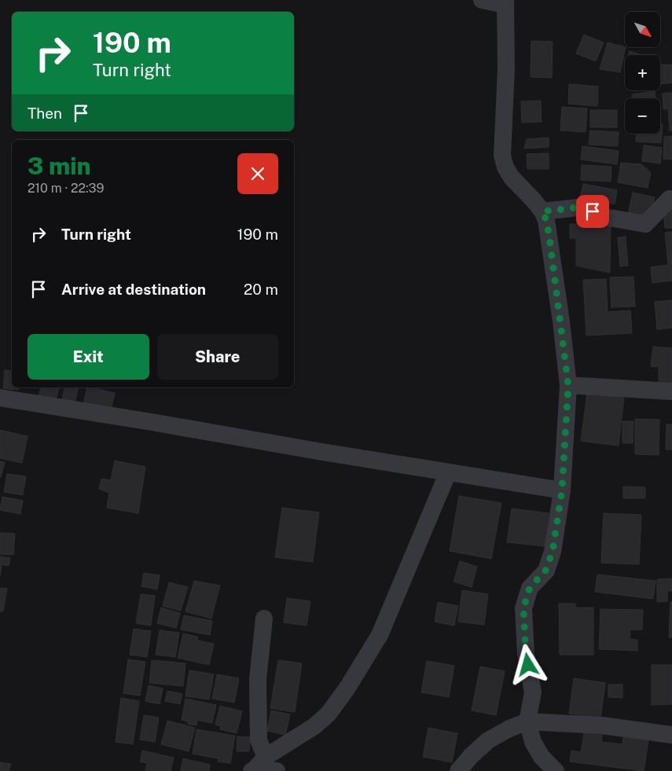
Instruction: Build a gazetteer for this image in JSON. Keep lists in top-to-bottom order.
{
  "north": "bottom right",
  "page": {
    "map_buttons": ["+", "−"],
    "turn": ["190 m", "Turn right"],
    "then": "Then",
    "heading": ["3 min", "210 m · 22:39"],
    "list": [
      {
        "name": "Turn right",
        "value": "190 m"
      },
      {
        "name": "Arrive at destination",
        "value": "20 m"
      }
    ],
    "buttons": ["Exit", "Share"]
  }
}
